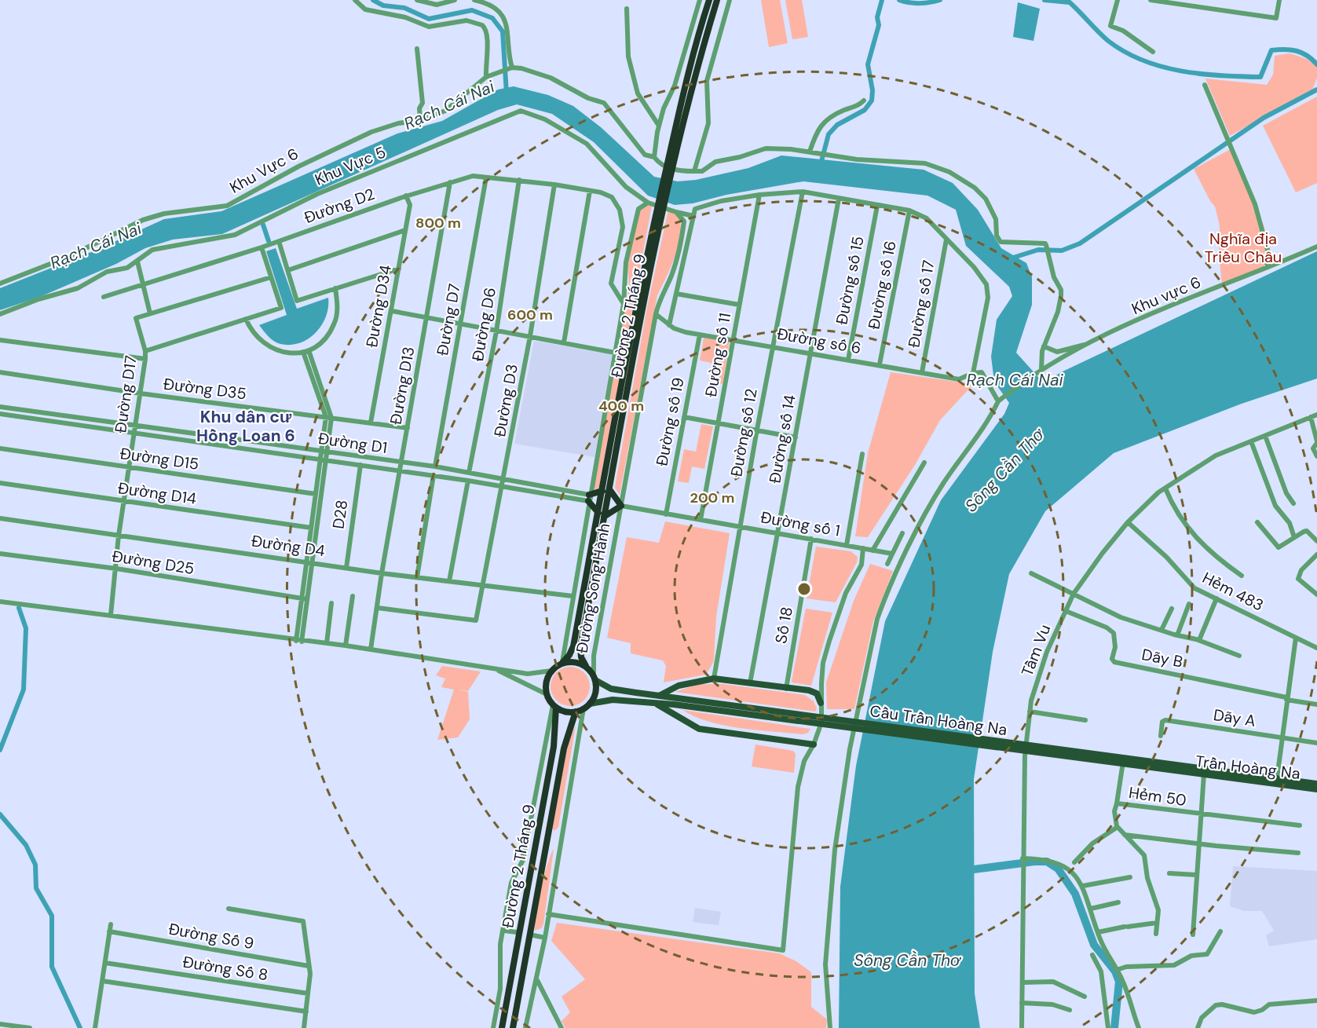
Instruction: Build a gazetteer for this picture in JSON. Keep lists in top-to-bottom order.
{
  "streets": {
    "highway": ["Đường 2 Tháng 9"],
    "main road": ["Cầu Trần Hoàng Na", "Trần Hoàng Na"],
    "street": [
      "Khu Vực 5",
      "Khu Vực 6",
      "Đường D2",
      "Đường số 15",
      "Đường số 16",
      "Khu vực 6",
      "Đường số 17",
      "Đường D34",
      "Đường D7",
      "Đường D6",
      "Đường số 6",
      "Đường số 11",
      "Đường D13",
      "Đường D35",
      "Đường D17",
      "Đường D3",
      "Đường số 19",
      "Đường số 12",
      "Đường số 14",
      "Đường D1",
      "Đường D15",
      "Đường D14",
      "D28",
      "Đường số 1",
      "Đường D4",
      "Đường D25",
      "Đường Song Hành",
      "Hẻm 483",
      "Số 18",
      "Tầm Vu",
      "Dãy B",
      "Dãy A",
      "Hẻm 50",
      "Đường Số 9",
      "Đường Số 8"
    ]
  },
  "crossings": [
    ["Khu Vực 5", "Đường Song Hành"],
    ["Đường D2", "Đường D34"],
    ["Đường D2", "Đường D7"],
    ["Đường D2", "Đường D6"],
    ["Đường D2", "Đường D13"],
    ["Đường D2", "Đường D3"],
    ["Đường số 15", "Đường số 6"],
    ["Đường số 16", "Đường số 6"],
    ["Khu vực 6", "Đường số 6"],
    ["Đường số 17", "Đường số 6"],
    ["Đường D34", "Đường D35"],
    ["Đường 2 Tháng 9", "Đường Song Hành"],
    ["Đường D7", "Đường D1"],
    ["Đường D6", "Đường D1"],
    ["Đường số 6", "Đường số 11"],
    ["Đường số 6", "Đường số 19"],
    ["Đường số 6", "Đường số 12"],
    ["Đường số 6", "Đường số 14"],
    ["Đường số 6", "Đường Song Hành"],
    ["Đường số 11", "Đường số 1"],
    ["Đường D13", "Đường D35"],
    ["Đường D13", "Đường D3"],
    ["Đường D13", "Đường D1"],
    ["Đường D13", "Đường D4"],
    ["Đường D35", "Đường D17"],
    ["Đường D17", "Đường D1"],
    ["Đường D17", "Đường D15"],
    ["Đường D17", "Đường D14"],
    ["Đường D17", "Đường D4"],
    ["Đường D17", "Đường D25"],
    ["Đường D3", "Đường D1"],
    ["Đường D3", "Đường D4"],
    ["Đường số 19", "Đường số 1"],
    ["Đường số 12", "Đường số 1"],
    ["Đường số 14", "Đường số 1"],
    ["Đường D1", "D28"],
    ["D28", "Đường D4"],
    ["Đường số 1", "Đường Song Hành"],
    ["Đường số 1", "Số 18"],
    ["Hẻm 483", "Tầm Vu"],
    ["Tầm Vu", "Dãy B"],
    ["Cầu Trần Hoàng Na", "Trần Hoàng Na"],
    ["Trần Hoàng Na", "Hẻm 50"]
  ],
  "districts": ["Khu dân cư Hồng Loan 6"],
  "water": ["Rạch Cái Nai", "Sông Cần Thơ"],
  "parks": ["Nghĩa địa Triều Châu"],
  "rings": [
    "800 m",
    "600 m",
    "400 m",
    "200 m"
  ]
}
